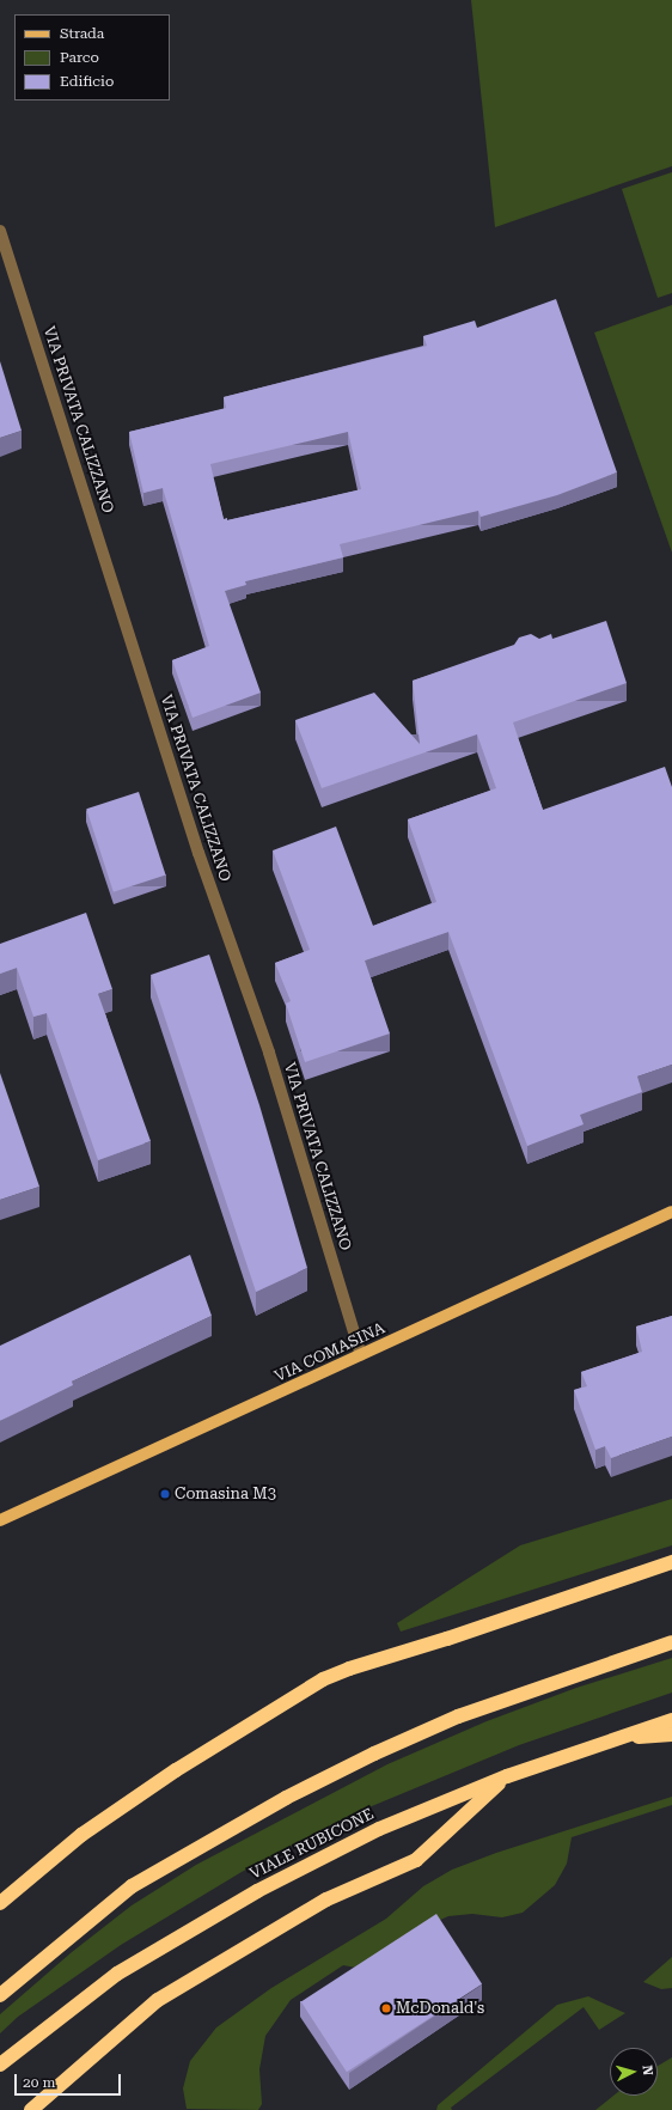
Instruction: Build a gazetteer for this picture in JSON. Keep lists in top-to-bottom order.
{
  "streets": {
    "highway": ["VIALE RUBICONE"],
    "main road": ["VIA COMASINA"],
    "street": ["VIA PRIVATA CALIZZANO"]
  },
  "crossings": [
    ["VIA PRIVATA CALIZZANO", "VIA COMASINA"]
  ],
  "places": ["Comasina M3", "McDonald's"],
  "legend": ["Strada", "Parco", "Edificio"],
  "scale_bar": "20 m",
  "north": "right"
}
